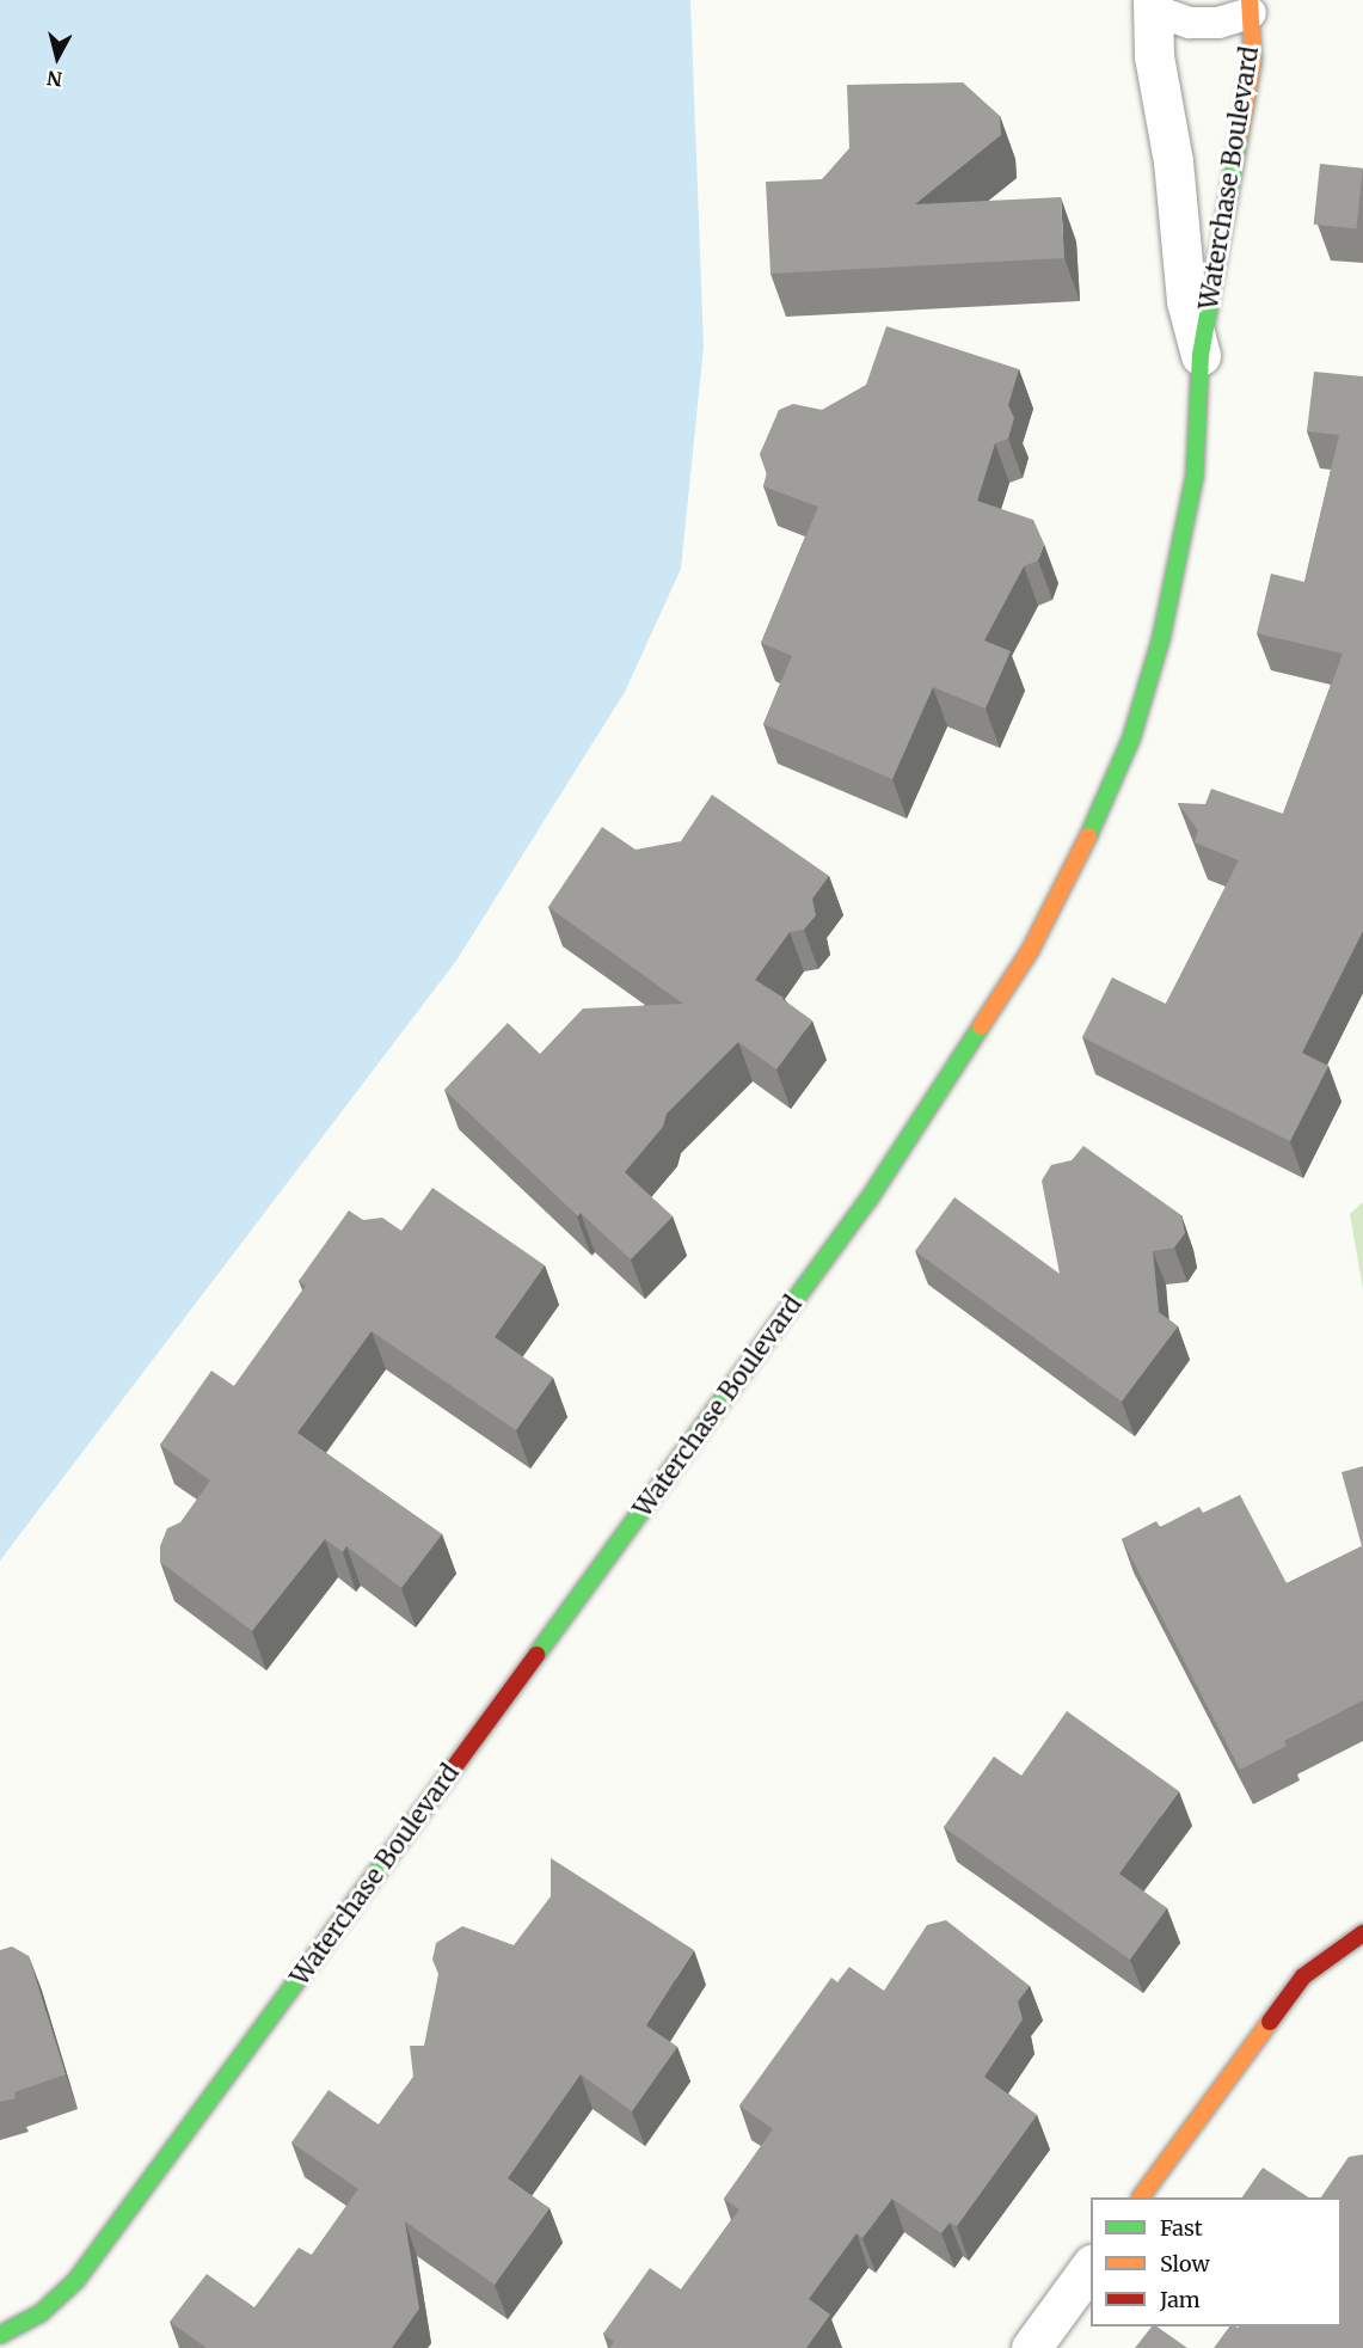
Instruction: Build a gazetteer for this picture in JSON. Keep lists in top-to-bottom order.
{
  "streets": {
    "street": ["Waterchase Boulevard"]
  },
  "legend": ["Fast", "Slow", "Jam"],
  "north": "bottom"
}
